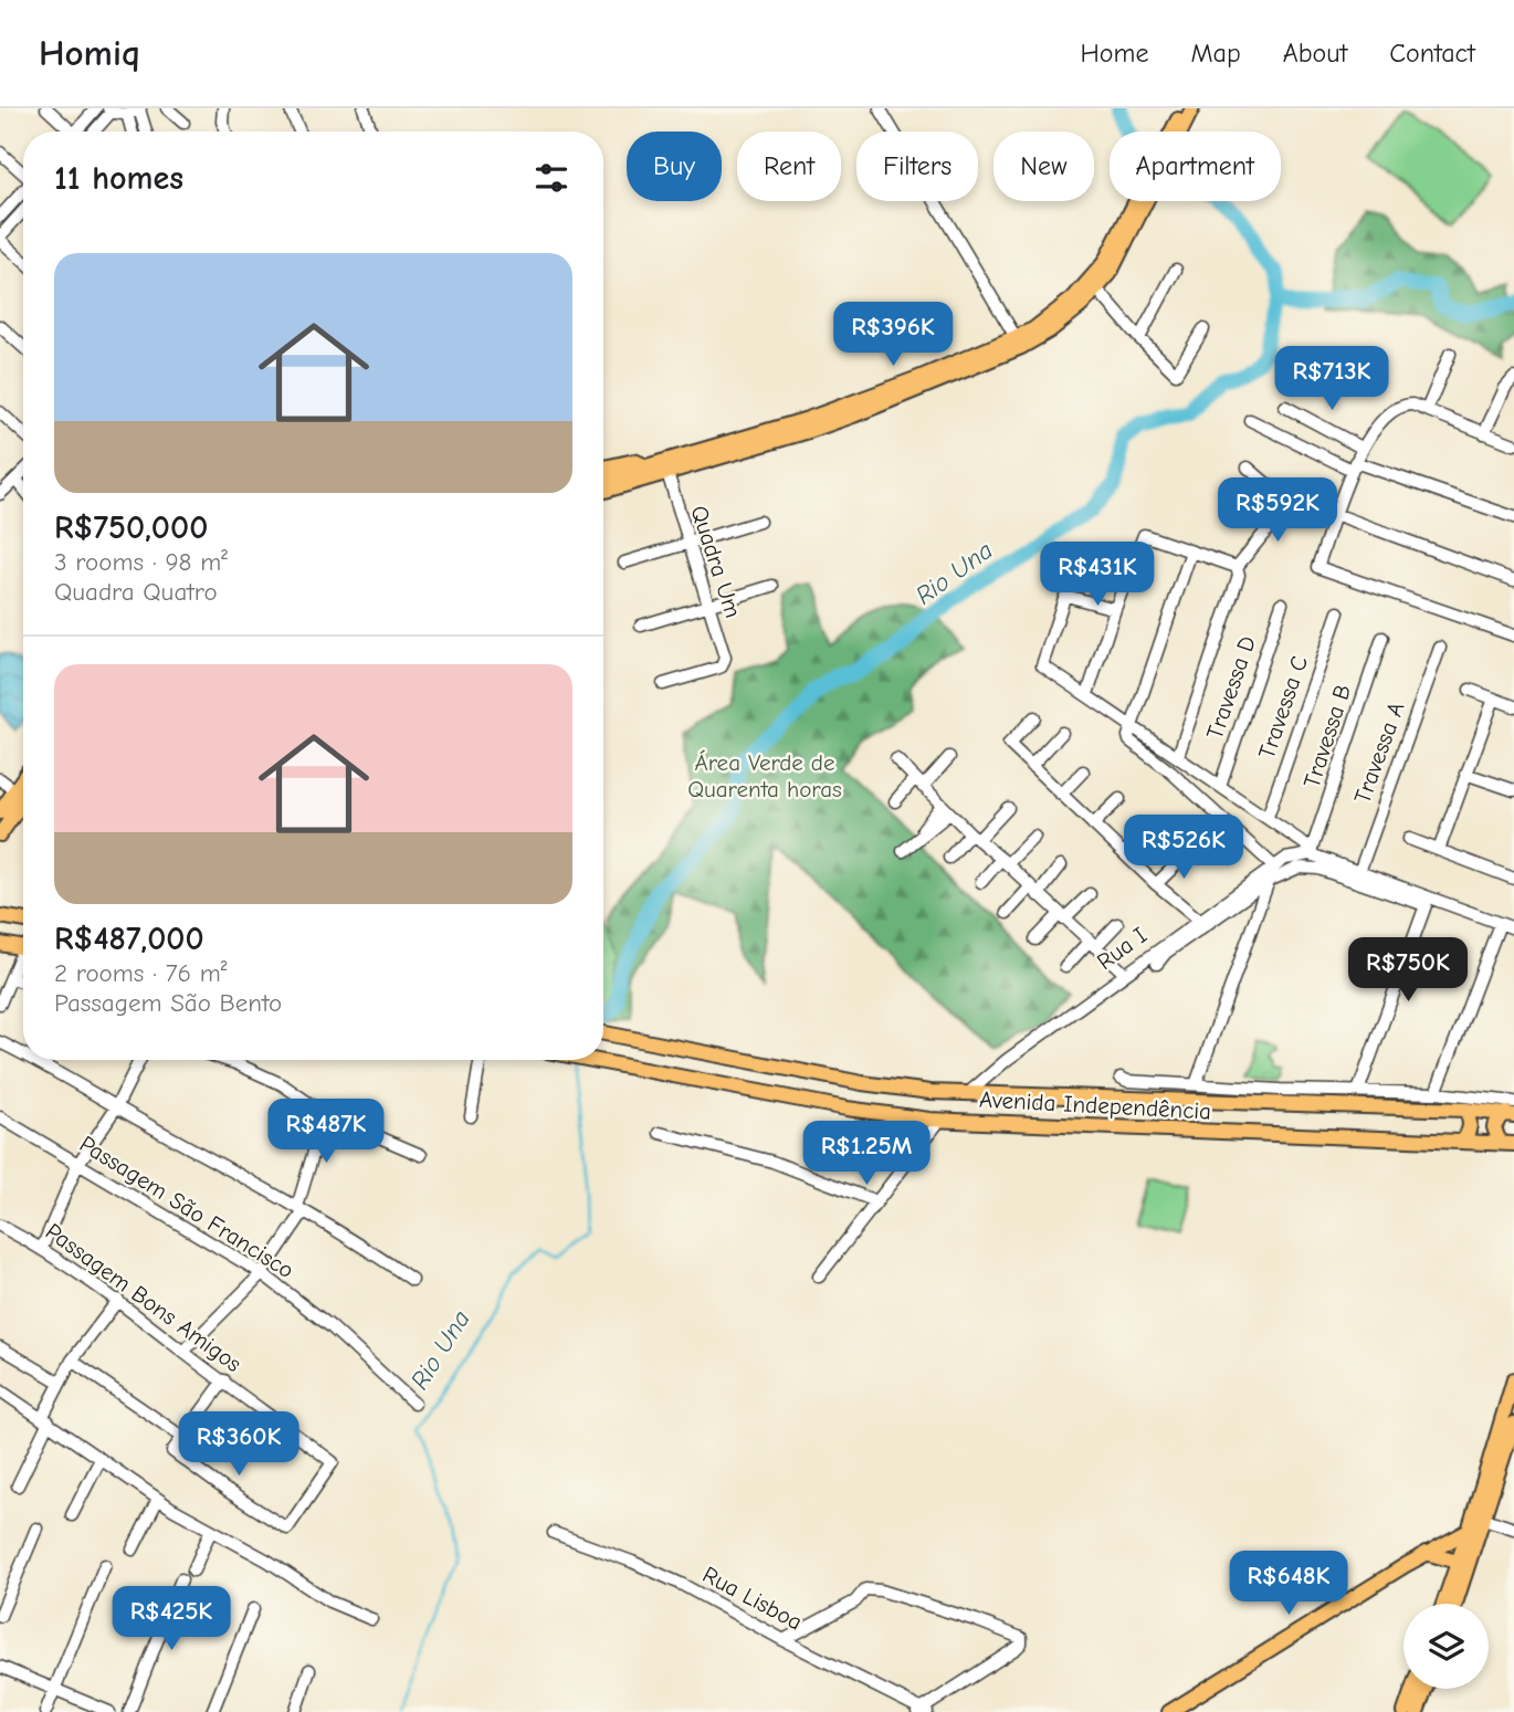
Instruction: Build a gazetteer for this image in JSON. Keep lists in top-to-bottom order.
{
  "streets": {
    "main road": ["Avenida Independência"],
    "street": [
      "Quadra Um",
      "Travessa D",
      "Travessa C",
      "Travessa B",
      "Travessa A",
      "Rua I",
      "Passagem São Francisco",
      "Passagem Bons Amigos",
      "Rua Lisboa"
    ]
  },
  "crossings": [
    ["Travessa B", "Rua I"],
    ["Rua I", "Avenida Independência"]
  ],
  "water": ["Rio Una"],
  "parks": ["Área Verde de Quarenta horas"],
  "page": {
    "header": "Homiq",
    "nav": [
      "Home",
      "Map",
      "About",
      "Contact"
    ],
    "chip": [
      "Buy",
      "Rent",
      "Filters",
      "New",
      "Apartment"
    ],
    "heading": "11 homes",
    "list": [
      {
        "name": "R$750,000",
        "note": "3 rooms · 98 m² · Quadra Quatro"
      },
      {
        "name": "R$487,000",
        "note": "2 rooms · 76 m² · Passagem São Bento"
      }
    ],
    "price": [
      "R$396K",
      "R$713K",
      "R$592K",
      "R$431K",
      "R$526K",
      "R$750K",
      "R$487K",
      "R$1.25M",
      "R$360K",
      "R$648K",
      "R$425K"
    ]
  }
}
